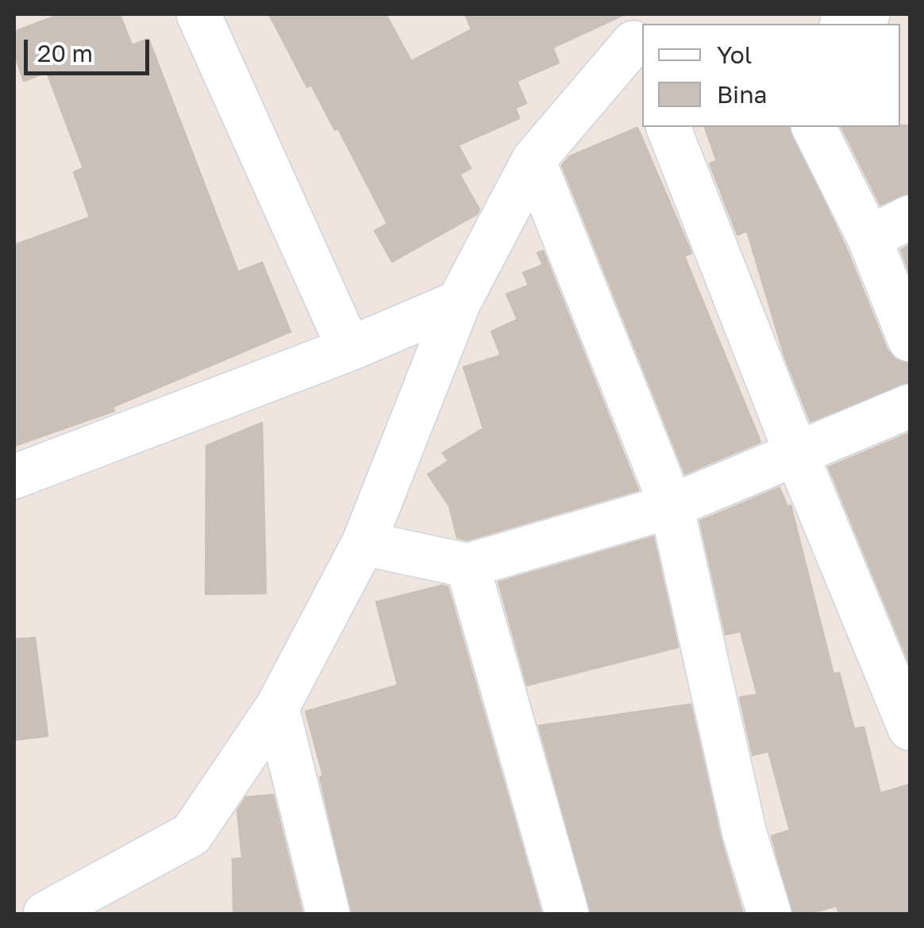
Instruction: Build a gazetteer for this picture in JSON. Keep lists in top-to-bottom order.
{
  "legend": ["Yol", "Bina"],
  "scale_bar": "20 m"
}
